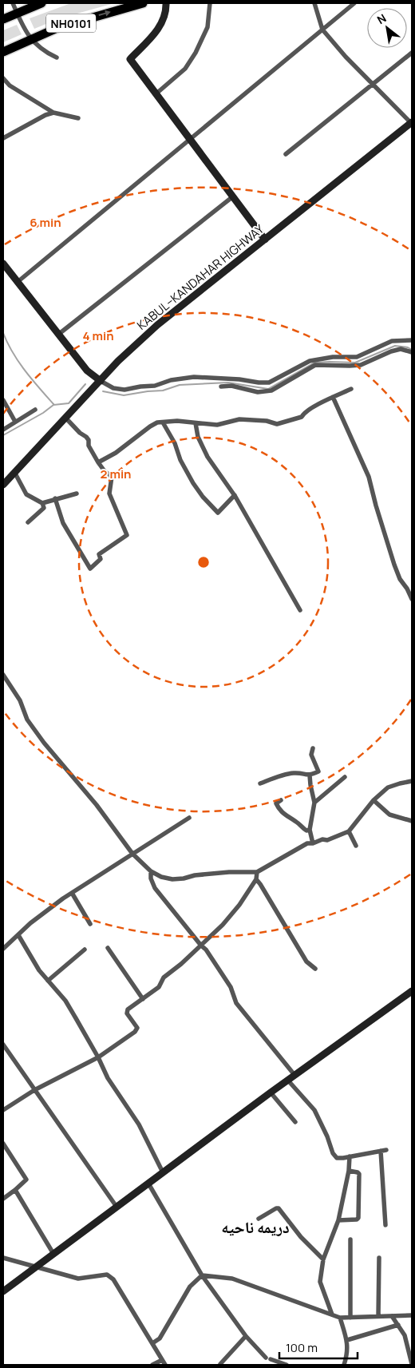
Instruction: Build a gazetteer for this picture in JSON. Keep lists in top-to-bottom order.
{
  "streets": {
    "highway": ["NH0101"],
    "main road": ["KABUL–KANDAHAR HIGHWAY"]
  },
  "districts": ["دریمه ناحیه"],
  "scale_bar": "100 m",
  "north": "top left",
  "rings": ["6 min", "4 min", "2 min"]
}
